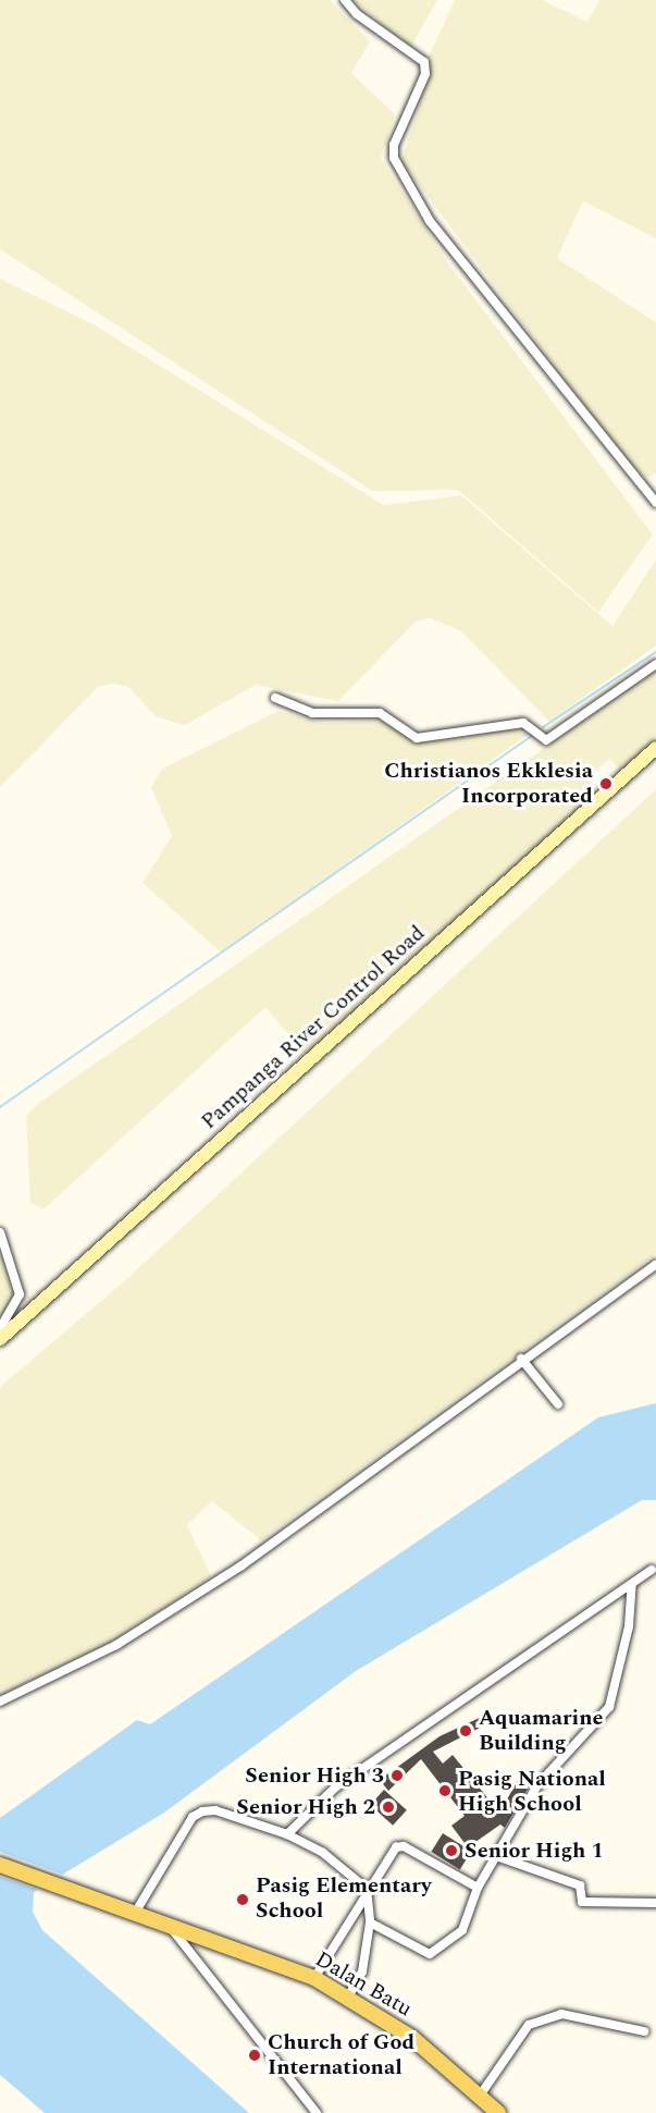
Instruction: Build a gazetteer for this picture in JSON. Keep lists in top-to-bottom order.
{
  "streets": {
    "main road": ["Pampanga River Control Road", "Dalan Batu"]
  },
  "places": [
    "Christianos Ekklesia Incorporated",
    "Aquamarine Building",
    "Senior High 3",
    "Pasig National High School",
    "Senior High 2",
    "Senior High 1",
    "Pasig Elementary School",
    "Church of God International"
  ]
}
